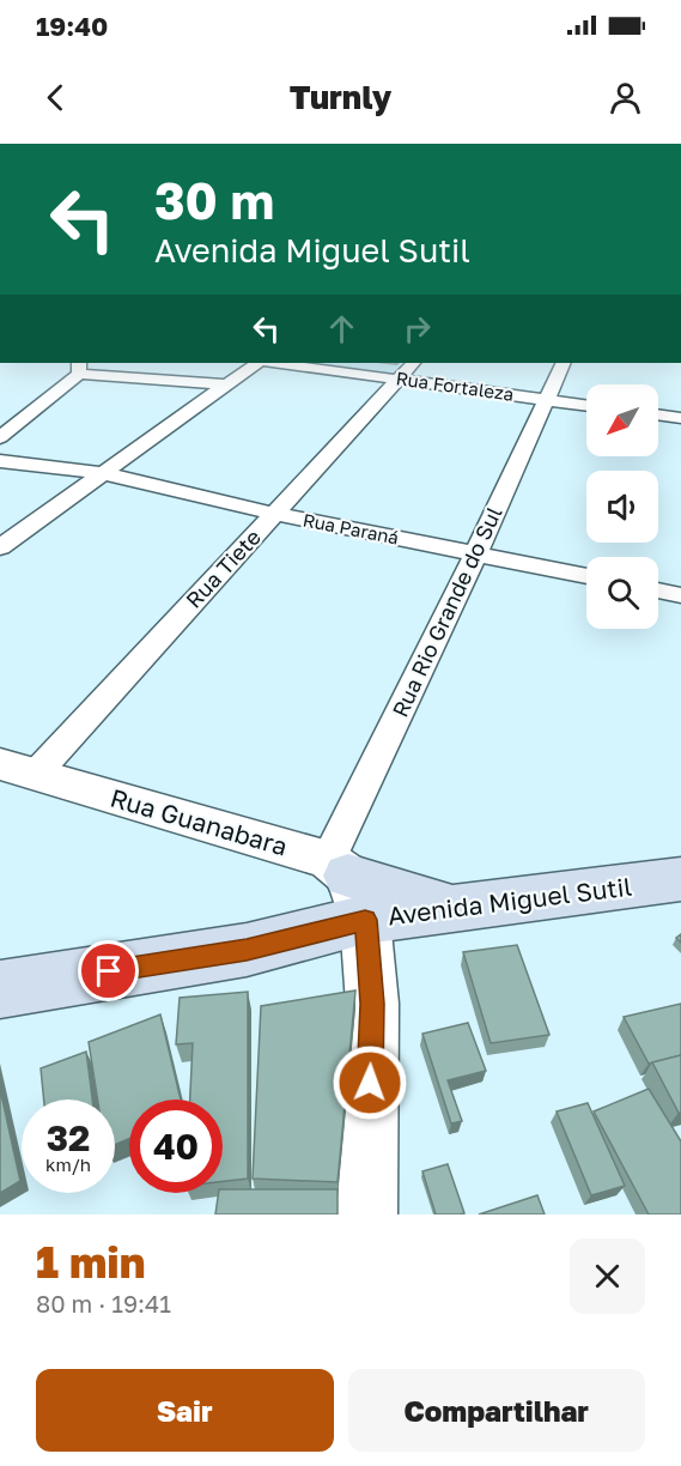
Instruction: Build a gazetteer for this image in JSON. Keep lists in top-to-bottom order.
{
  "streets": {
    "main road": ["Avenida Miguel Sutil"],
    "street": [
      "Rua Fortaleza",
      "Rua Paraná",
      "Rua Tiete",
      "Rua Rio Grande do Sul",
      "Rua Guanabara"
    ]
  },
  "crossings": [
    ["Rua Fortaleza", "Rua Tiete"],
    ["Rua Fortaleza", "Rua Rio Grande do Sul"],
    ["Rua Paraná", "Rua Tiete"],
    ["Rua Paraná", "Rua Rio Grande do Sul"],
    ["Rua Tiete", "Rua Guanabara"],
    ["Rua Rio Grande do Sul", "Rua Guanabara"],
    ["Rua Rio Grande do Sul", "Avenida Miguel Sutil"],
    ["Rua Guanabara", "Avenida Miguel Sutil"]
  ],
  "north": "bottom left",
  "page": {
    "status": "19:40",
    "header": "Turnly",
    "turn": ["30 m", "Avenida Miguel Sutil"],
    "speed": "32 km/h",
    "limit": "40",
    "heading": ["1 min", "80 m · 19:41"],
    "buttons": ["Sair", "Compartilhar"]
  }
}
